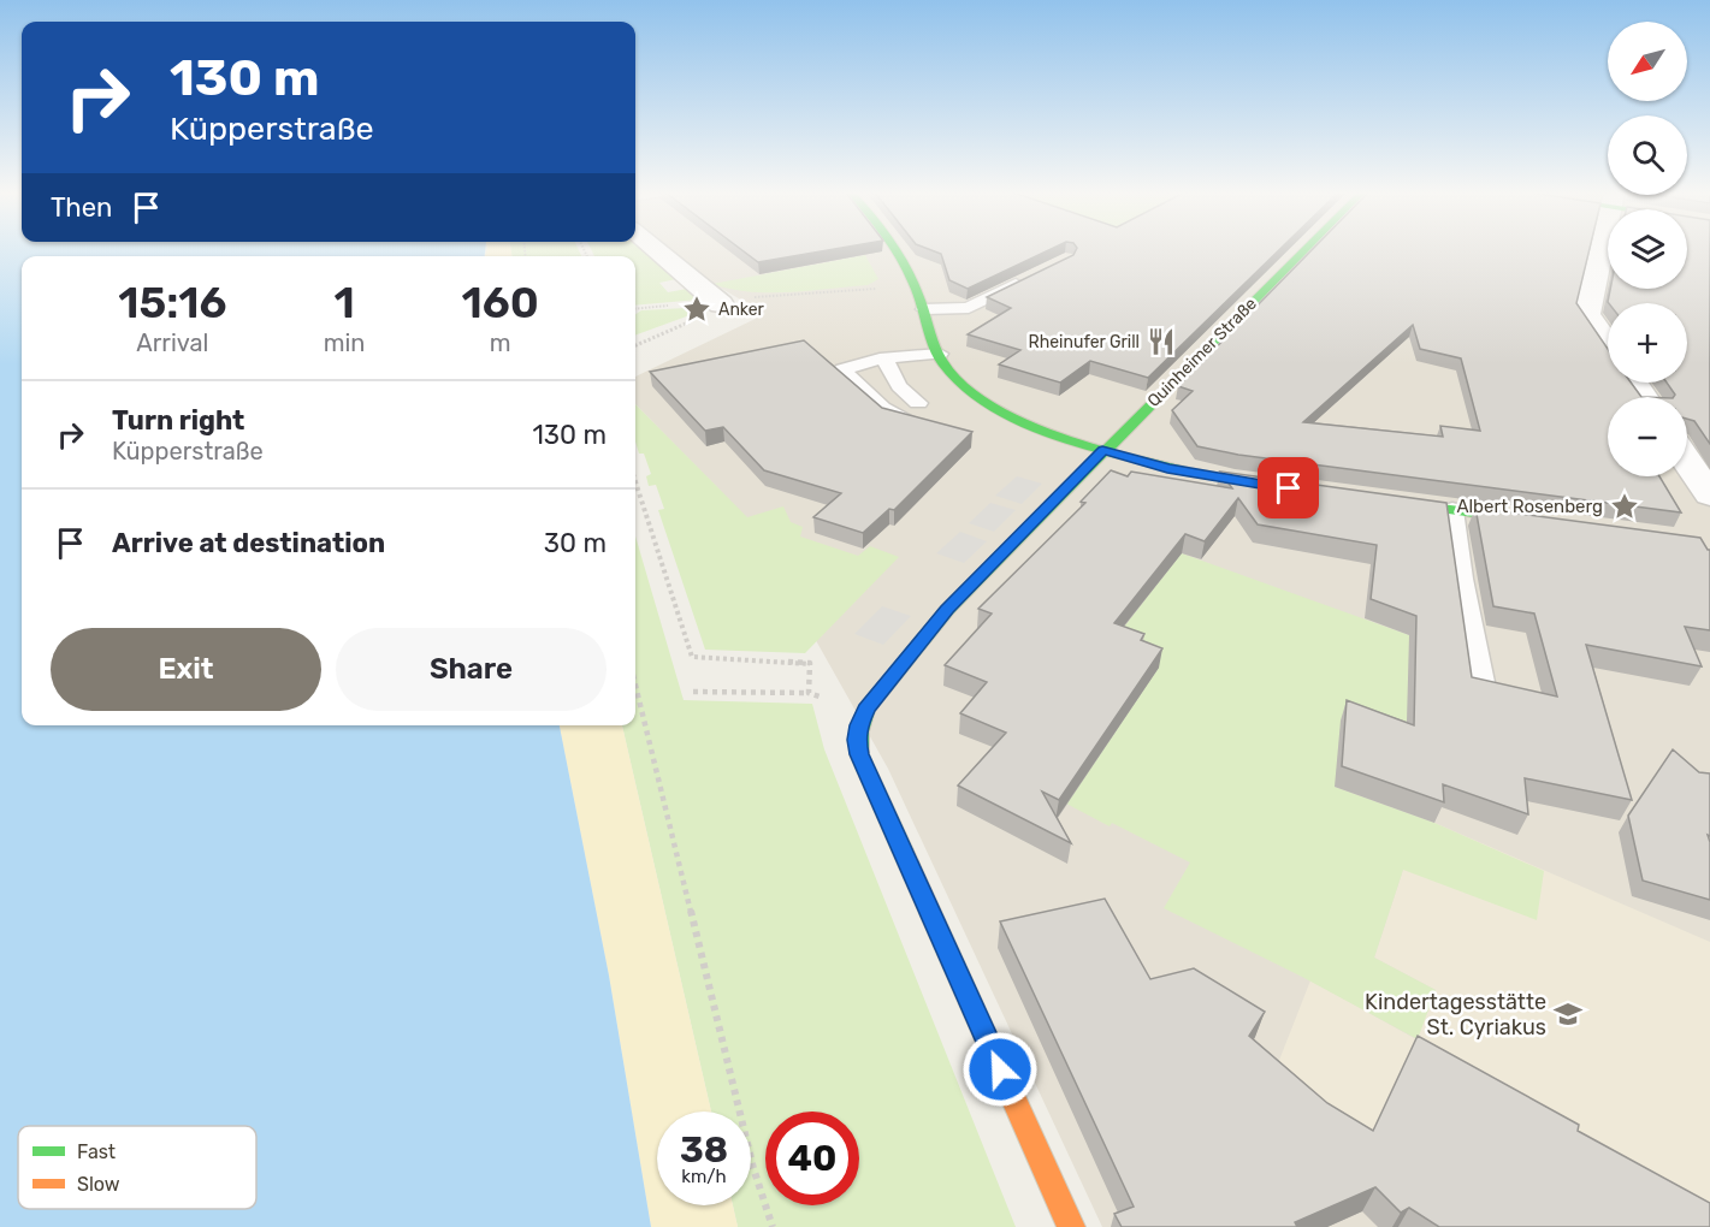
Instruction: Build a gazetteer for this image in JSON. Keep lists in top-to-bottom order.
{
  "streets": {
    "street": ["Quinheimer Straße"]
  },
  "places": {
    "place": ["Anker", "Albert Rosenberg"],
    "restaurant": ["Rheinufer Grill"],
    "school or university": ["Kindertagesstätte St. Cyriakus"]
  },
  "legend": ["Fast", "Slow"],
  "north": "bottom left",
  "page": {
    "map_buttons": ["+", "−"],
    "turn": ["130 m", "Küpperstraße"],
    "then": "Then",
    "eta": [
      "15:16",
      "Arrival",
      "1",
      "min",
      "160",
      "m"
    ],
    "list": [
      {
        "name": "Turn right",
        "note": "Küpperstraße",
        "value": "130 m"
      },
      {
        "name": "Arrive at destination",
        "value": "30 m"
      }
    ],
    "buttons": ["Exit", "Share"],
    "speed": "38 km/h",
    "limit": "40"
  }
}
